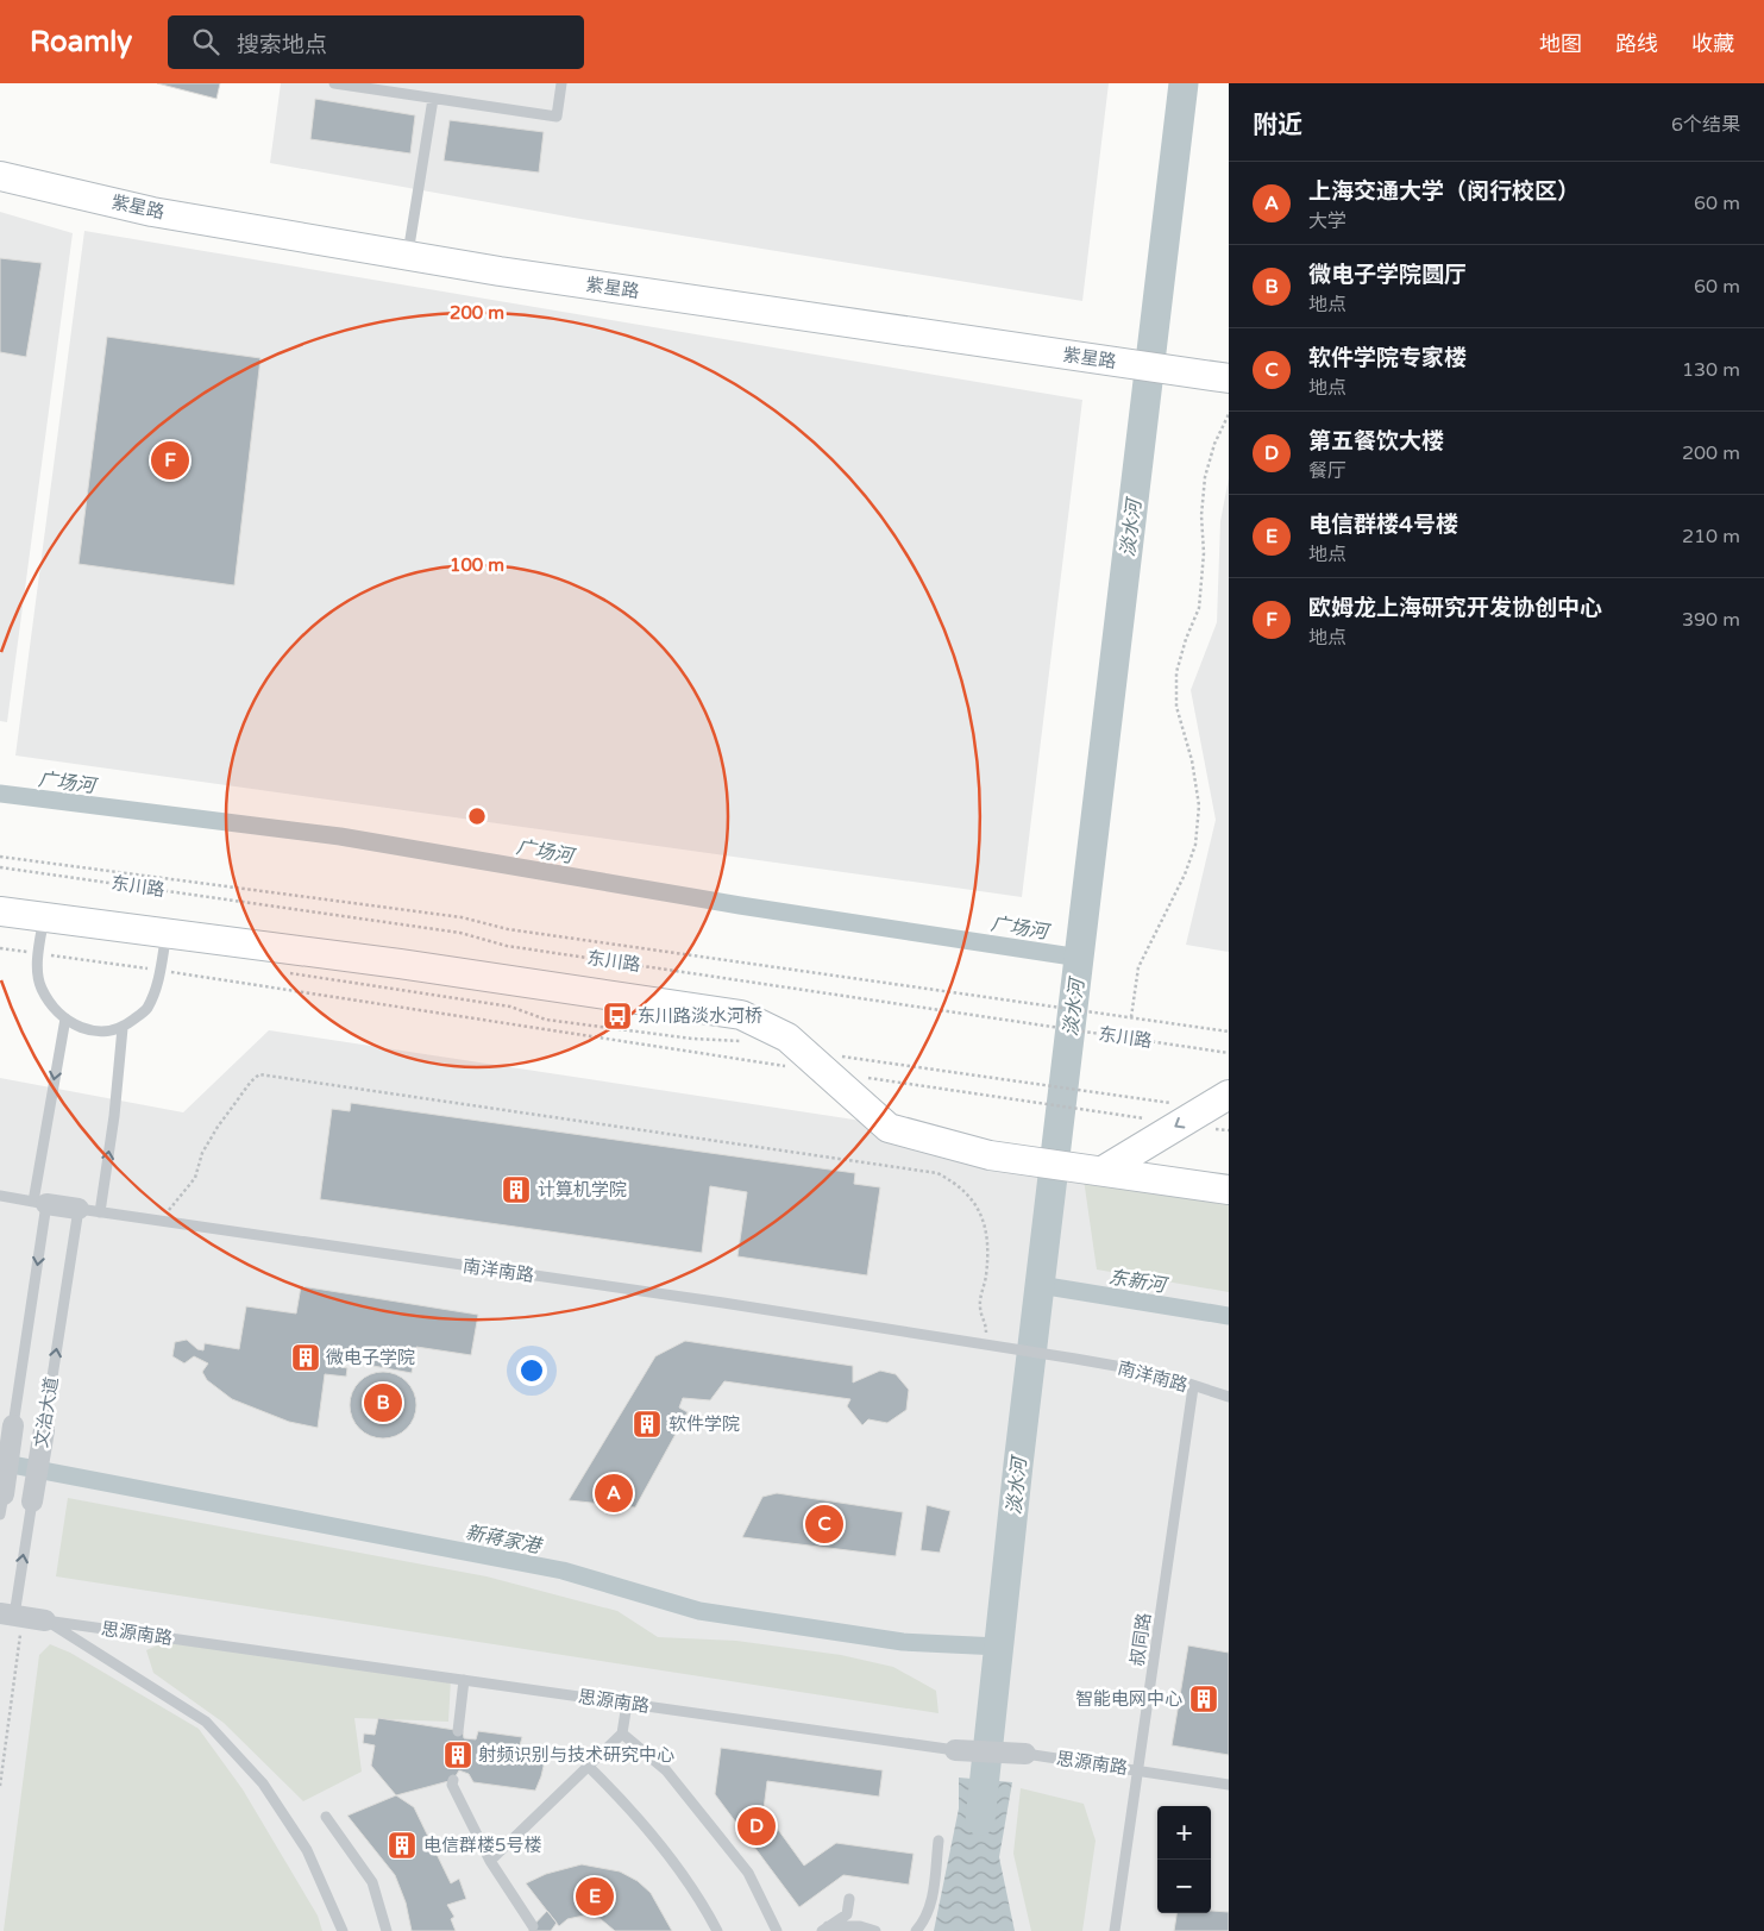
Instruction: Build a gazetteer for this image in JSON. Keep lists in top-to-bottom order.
{
  "streets": {
    "main road": ["紫星路", "东川路"],
    "street": ["南洋南路", "文治大道", "思源南路"],
    "lane": ["叔同路"]
  },
  "crossings": [
    ["南洋南路", "文治大道"],
    ["南洋南路", "叔同路"],
    ["文治大道", "思源南路"],
    ["思源南路", "叔同路"]
  ],
  "water": [
    "淡水河",
    "广场河",
    "东新河",
    "新蒋家港"
  ],
  "places": {
    "bus stop": ["东川路淡水河桥"],
    "building": [
      "计算机学院",
      "微电子学院",
      "软件学院",
      "智能电网中心",
      "射频识别与技术研究中心",
      "电信群楼5号楼"
    ]
  },
  "page": {
    "header": "Roamly",
    "search": "搜索地点",
    "nav": ["地图", "路线", "收藏"],
    "heading": ["附近", "6个结果"],
    "list": [
      {
        "mark": "A",
        "name": "上海交通大学（闵行校区）",
        "note": "大学",
        "value": "60 m"
      },
      {
        "mark": "B",
        "name": "微电子学院圆厅",
        "note": "地点",
        "value": "60 m"
      },
      {
        "mark": "C",
        "name": "软件学院专家楼",
        "note": "地点",
        "value": "130 m"
      },
      {
        "mark": "D",
        "name": "第五餐饮大楼",
        "note": "餐厅",
        "value": "200 m"
      },
      {
        "mark": "E",
        "name": "电信群楼4号楼",
        "note": "地点",
        "value": "210 m"
      },
      {
        "mark": "F",
        "name": "欧姆龙上海研究开发协创中心",
        "note": "地点",
        "value": "390 m"
      }
    ],
    "pins": [
      "F",
      "B",
      "A",
      "C",
      "D",
      "E"
    ],
    "map_buttons": ["+", "−"]
  },
  "rings": ["200 m", "100 m"]
}
